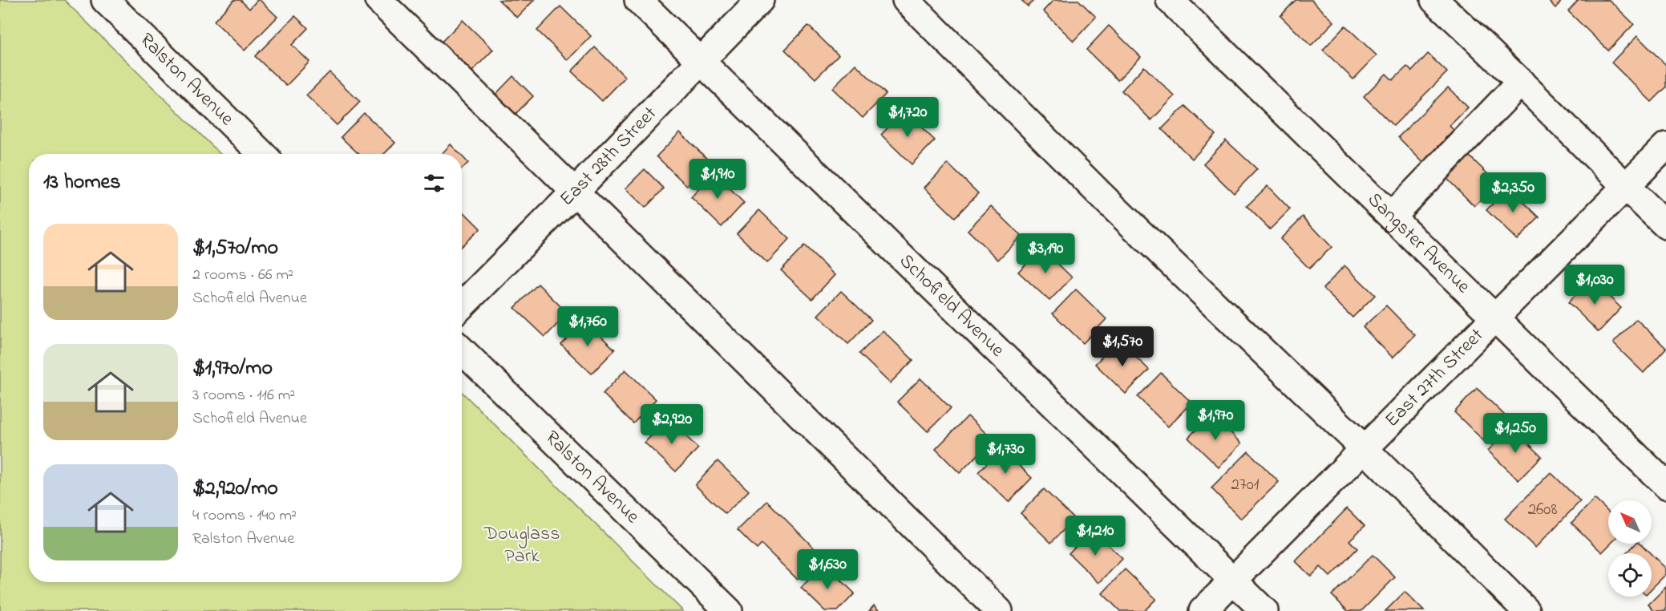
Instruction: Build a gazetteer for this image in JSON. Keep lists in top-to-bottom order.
{
  "streets": {
    "street": [
      "Ralston Avenue",
      "East 28th Street",
      "Sangster Avenue",
      "Schofield Avenue",
      "East 27th Street"
    ]
  },
  "crossings": [
    ["East 28th Street", "Schofield Avenue"],
    ["Sangster Avenue", "East 27th Street"],
    ["Schofield Avenue", "East 27th Street"]
  ],
  "parks": ["Douglass Park"],
  "house_numbers": ["2701", "2608"],
  "north": "top left",
  "page": {
    "price": [
      "$1,720",
      "$1,910",
      "$2,350",
      "$3,190",
      "$1,030",
      "$1,760",
      "$1,570",
      "$1,970",
      "$2,920",
      "$1,250",
      "$1,730",
      "$1,210",
      "$1,630"
    ],
    "heading": "13 homes",
    "list": [
      {
        "name": "$1,570/mo",
        "note": "2 rooms · 66 m² · Schofield Avenue"
      },
      {
        "name": "$1,970/mo",
        "note": "3 rooms · 116 m² · Schofield Avenue"
      },
      {
        "name": "$2,920/mo",
        "note": "4 rooms · 140 m² · Ralston Avenue"
      }
    ]
  }
}
